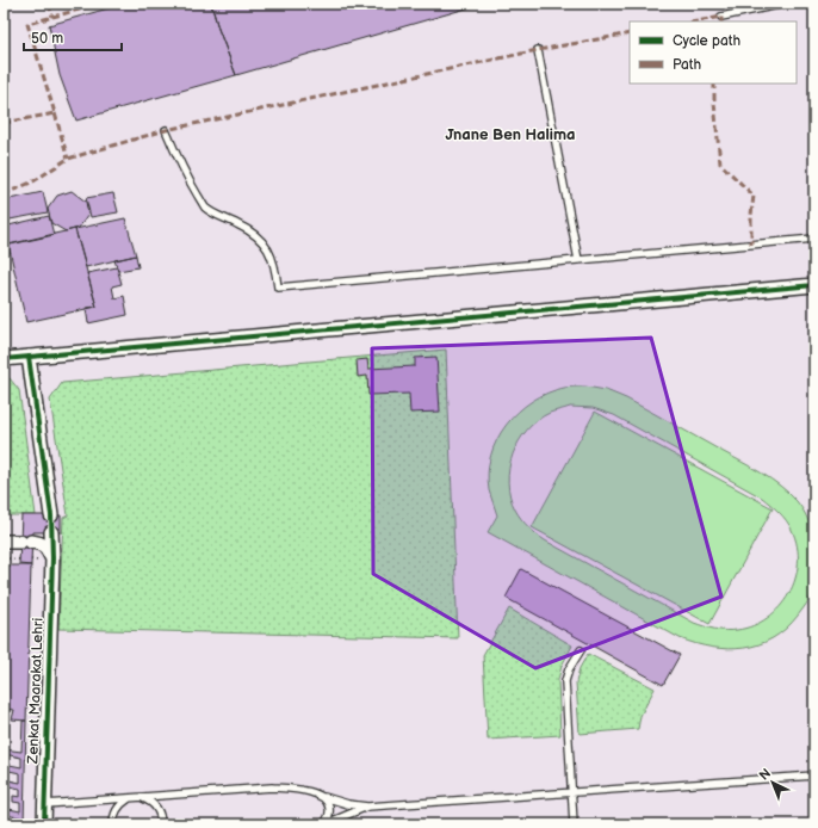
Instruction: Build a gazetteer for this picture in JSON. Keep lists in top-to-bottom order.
{
  "streets": {
    "street": ["Zenkat Maarakat Lehri"]
  },
  "districts": ["Jnane Ben Halima"],
  "legend": ["Cycle path", "Path"],
  "scale_bar": "50 m",
  "north": "top left"
}
